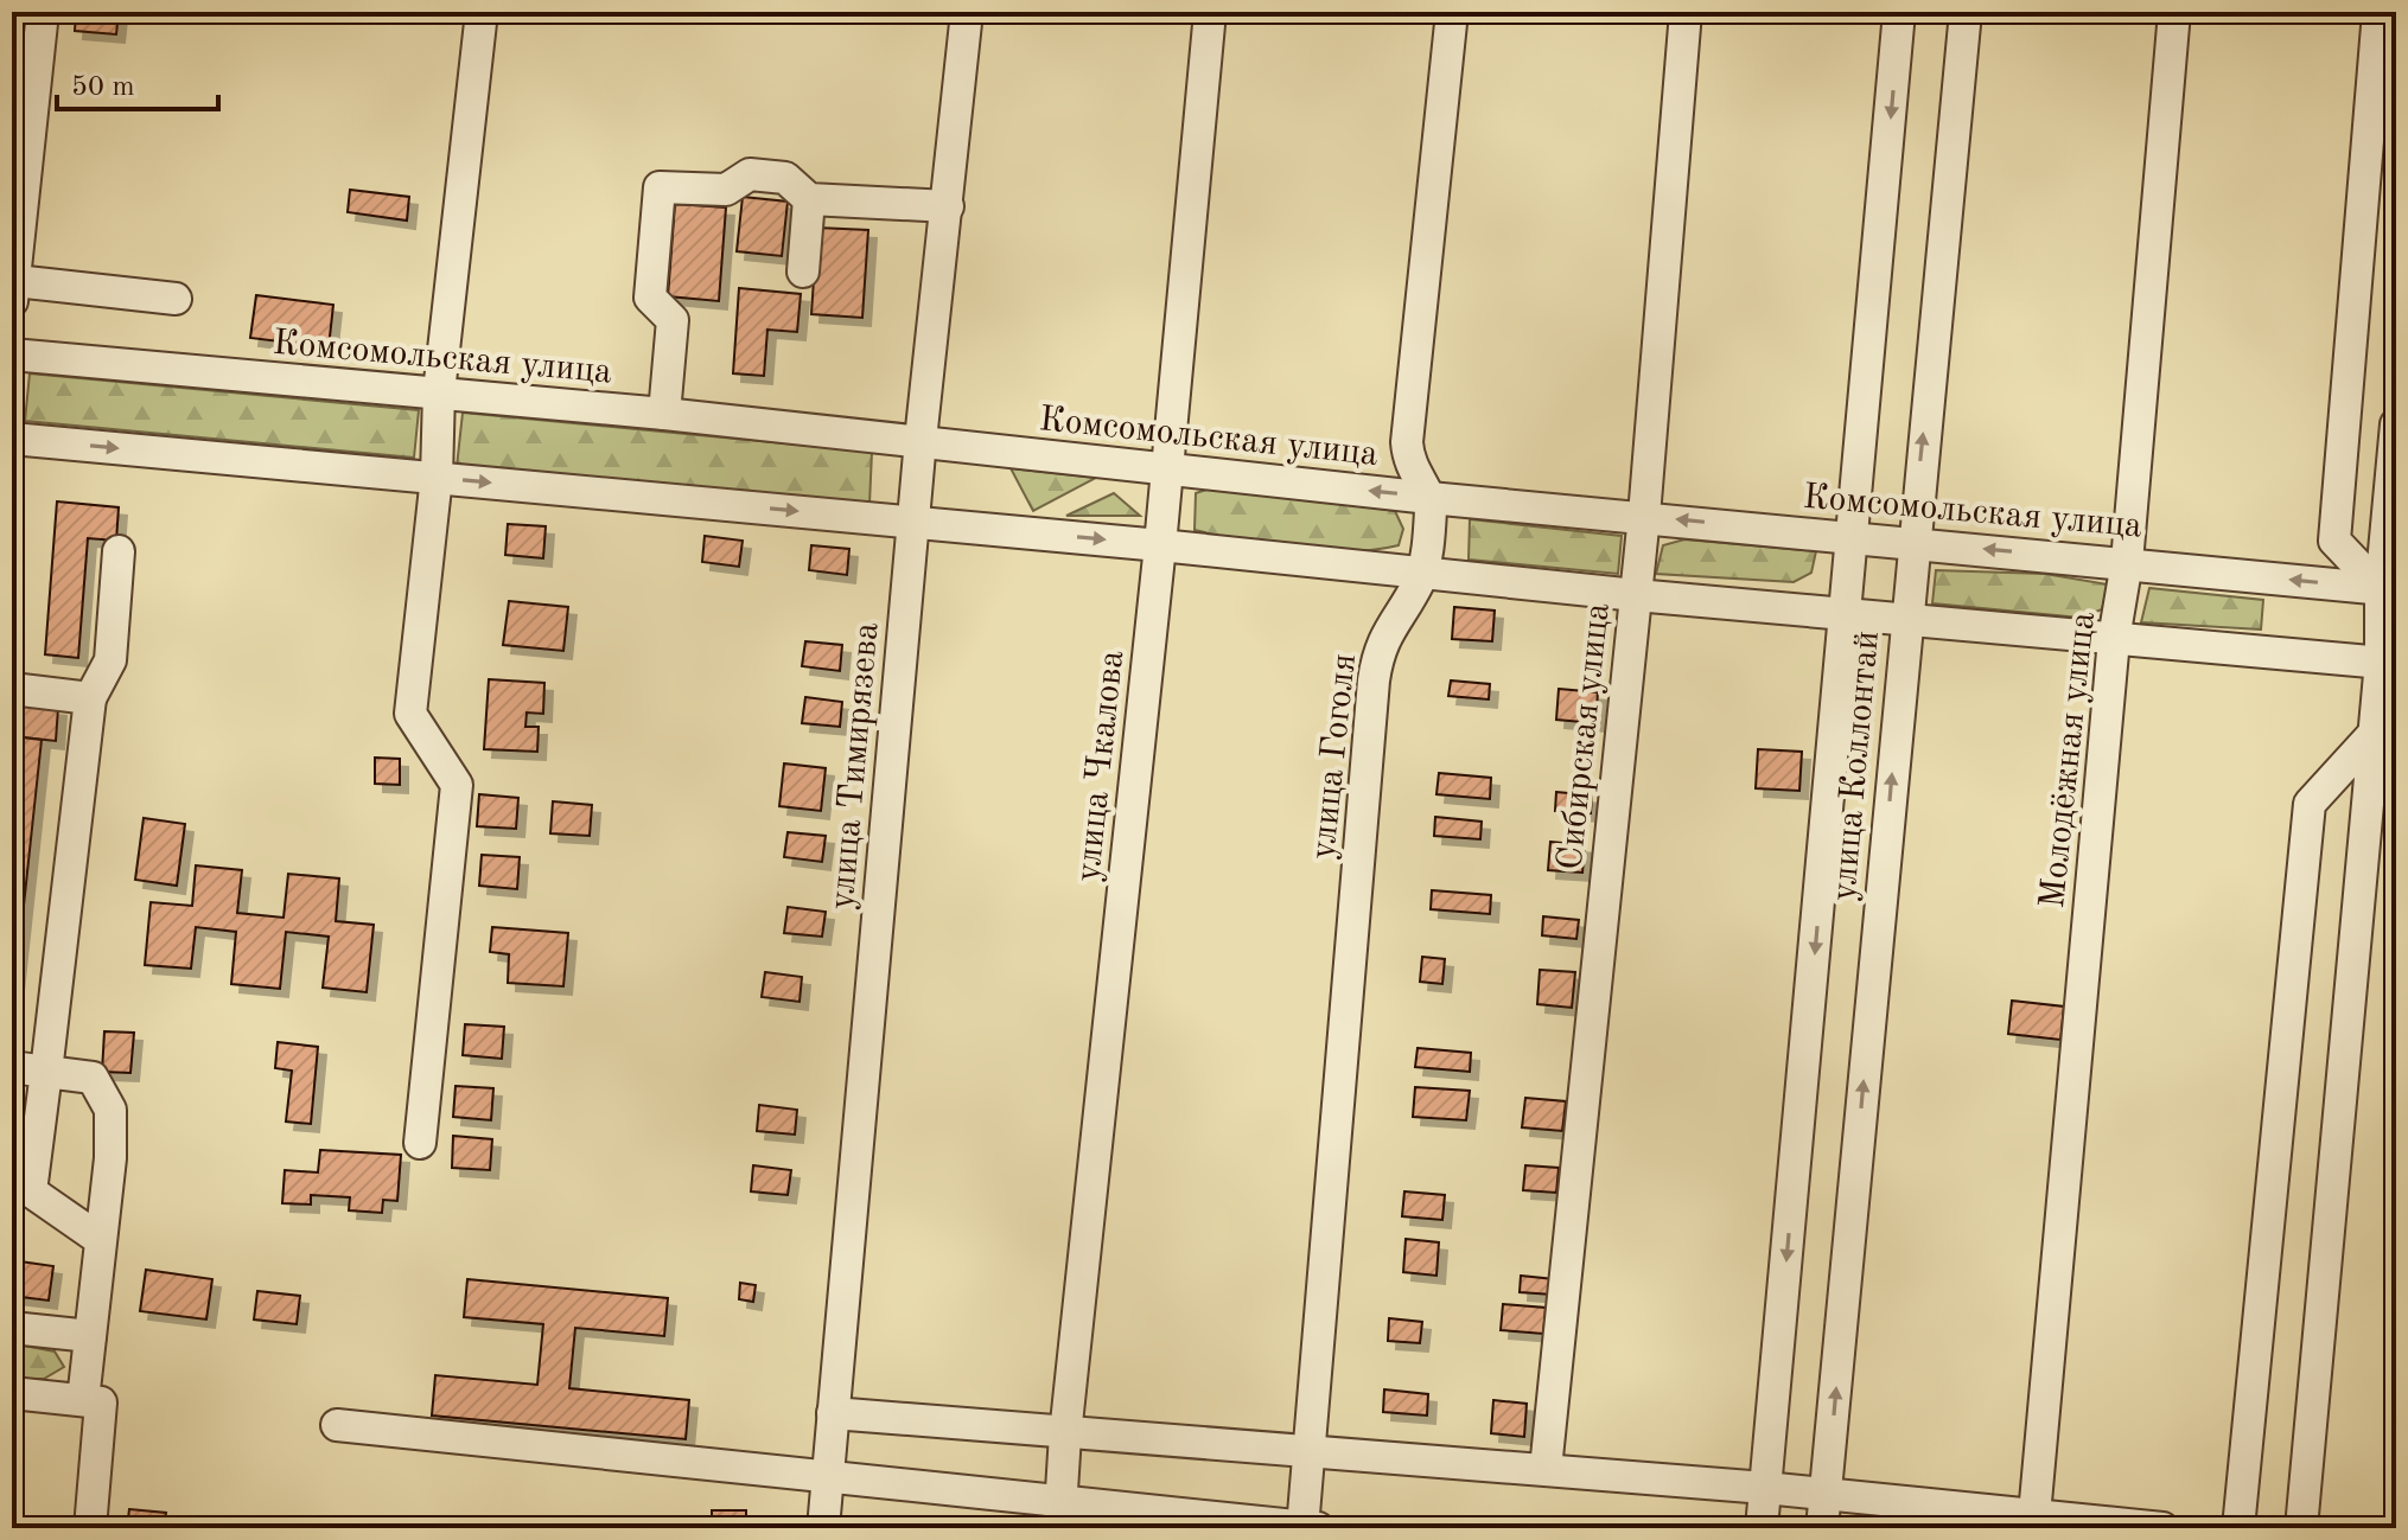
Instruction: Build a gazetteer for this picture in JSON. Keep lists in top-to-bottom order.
{
  "streets": {
    "street": [
      "Комсомольская улица",
      "Сибирская улица",
      "улица Гоголя",
      "Молодёжная улица",
      "улица Тимирязева",
      "улица Чкалова",
      "улица Коллонтай"
    ]
  },
  "crossings": [
    ["Комсомольская улица", "Сибирская улица"],
    ["Комсомольская улица", "улица Гоголя"],
    ["Комсомольская улица", "Молодёжная улица"],
    ["Комсомольская улица", "улица Тимирязева"],
    ["Комсомольская улица", "улица Чкалова"],
    ["Комсомольская улица", "улица Коллонтай"]
  ],
  "scale_bar": "50 m"
}
